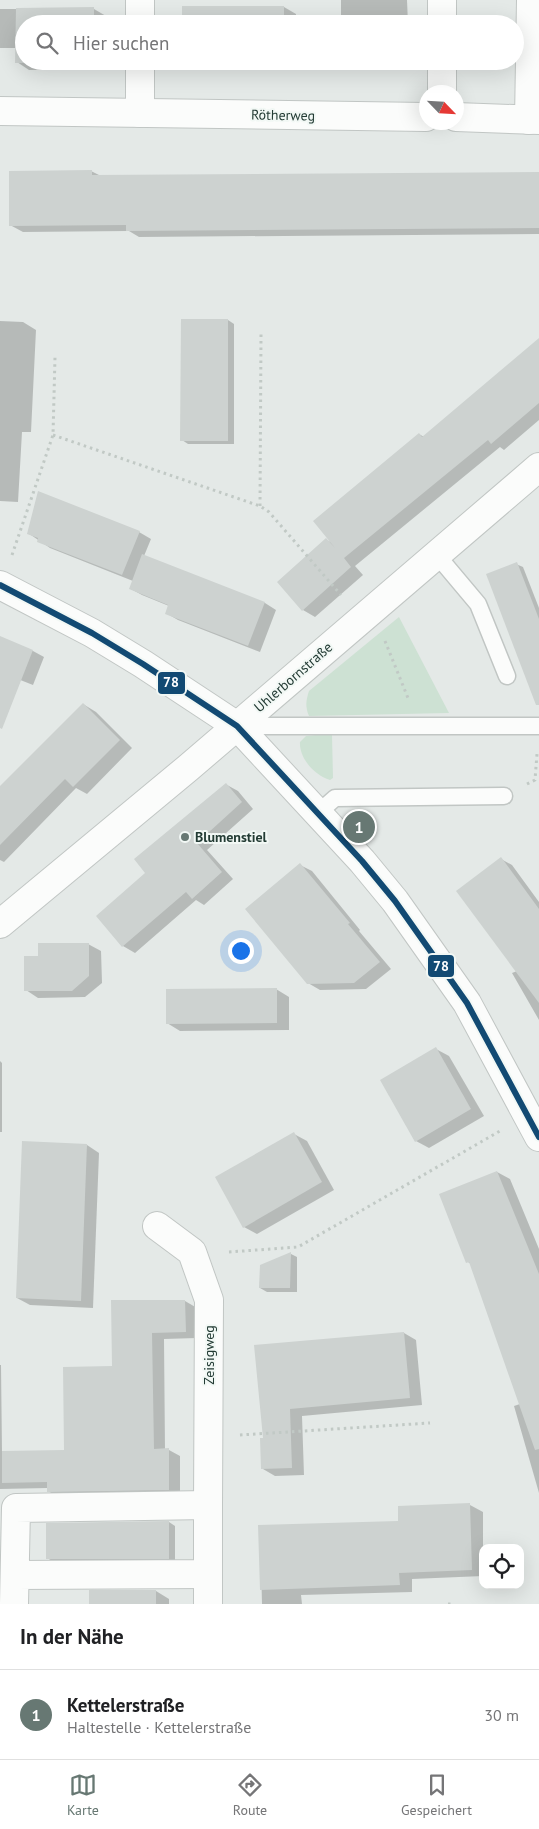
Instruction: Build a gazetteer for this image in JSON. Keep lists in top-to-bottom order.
{
  "streets": {
    "street": ["Rötherweg", "Uhlerbornstraße", "Zeisigweg"]
  },
  "places": ["Blumenstiel"],
  "lines": ["transit line 78"],
  "north": "bottom right",
  "page": {
    "search": "Hier suchen",
    "pins": "1",
    "heading": "In der Nähe",
    "list": [
      {
        "mark": "1",
        "name": "Kettelerstraße",
        "note": "Haltestelle · Kettelerstraße",
        "value": "30 m"
      }
    ],
    "nav": ["Karte", "Route", "Gespeichert"]
  }
}
